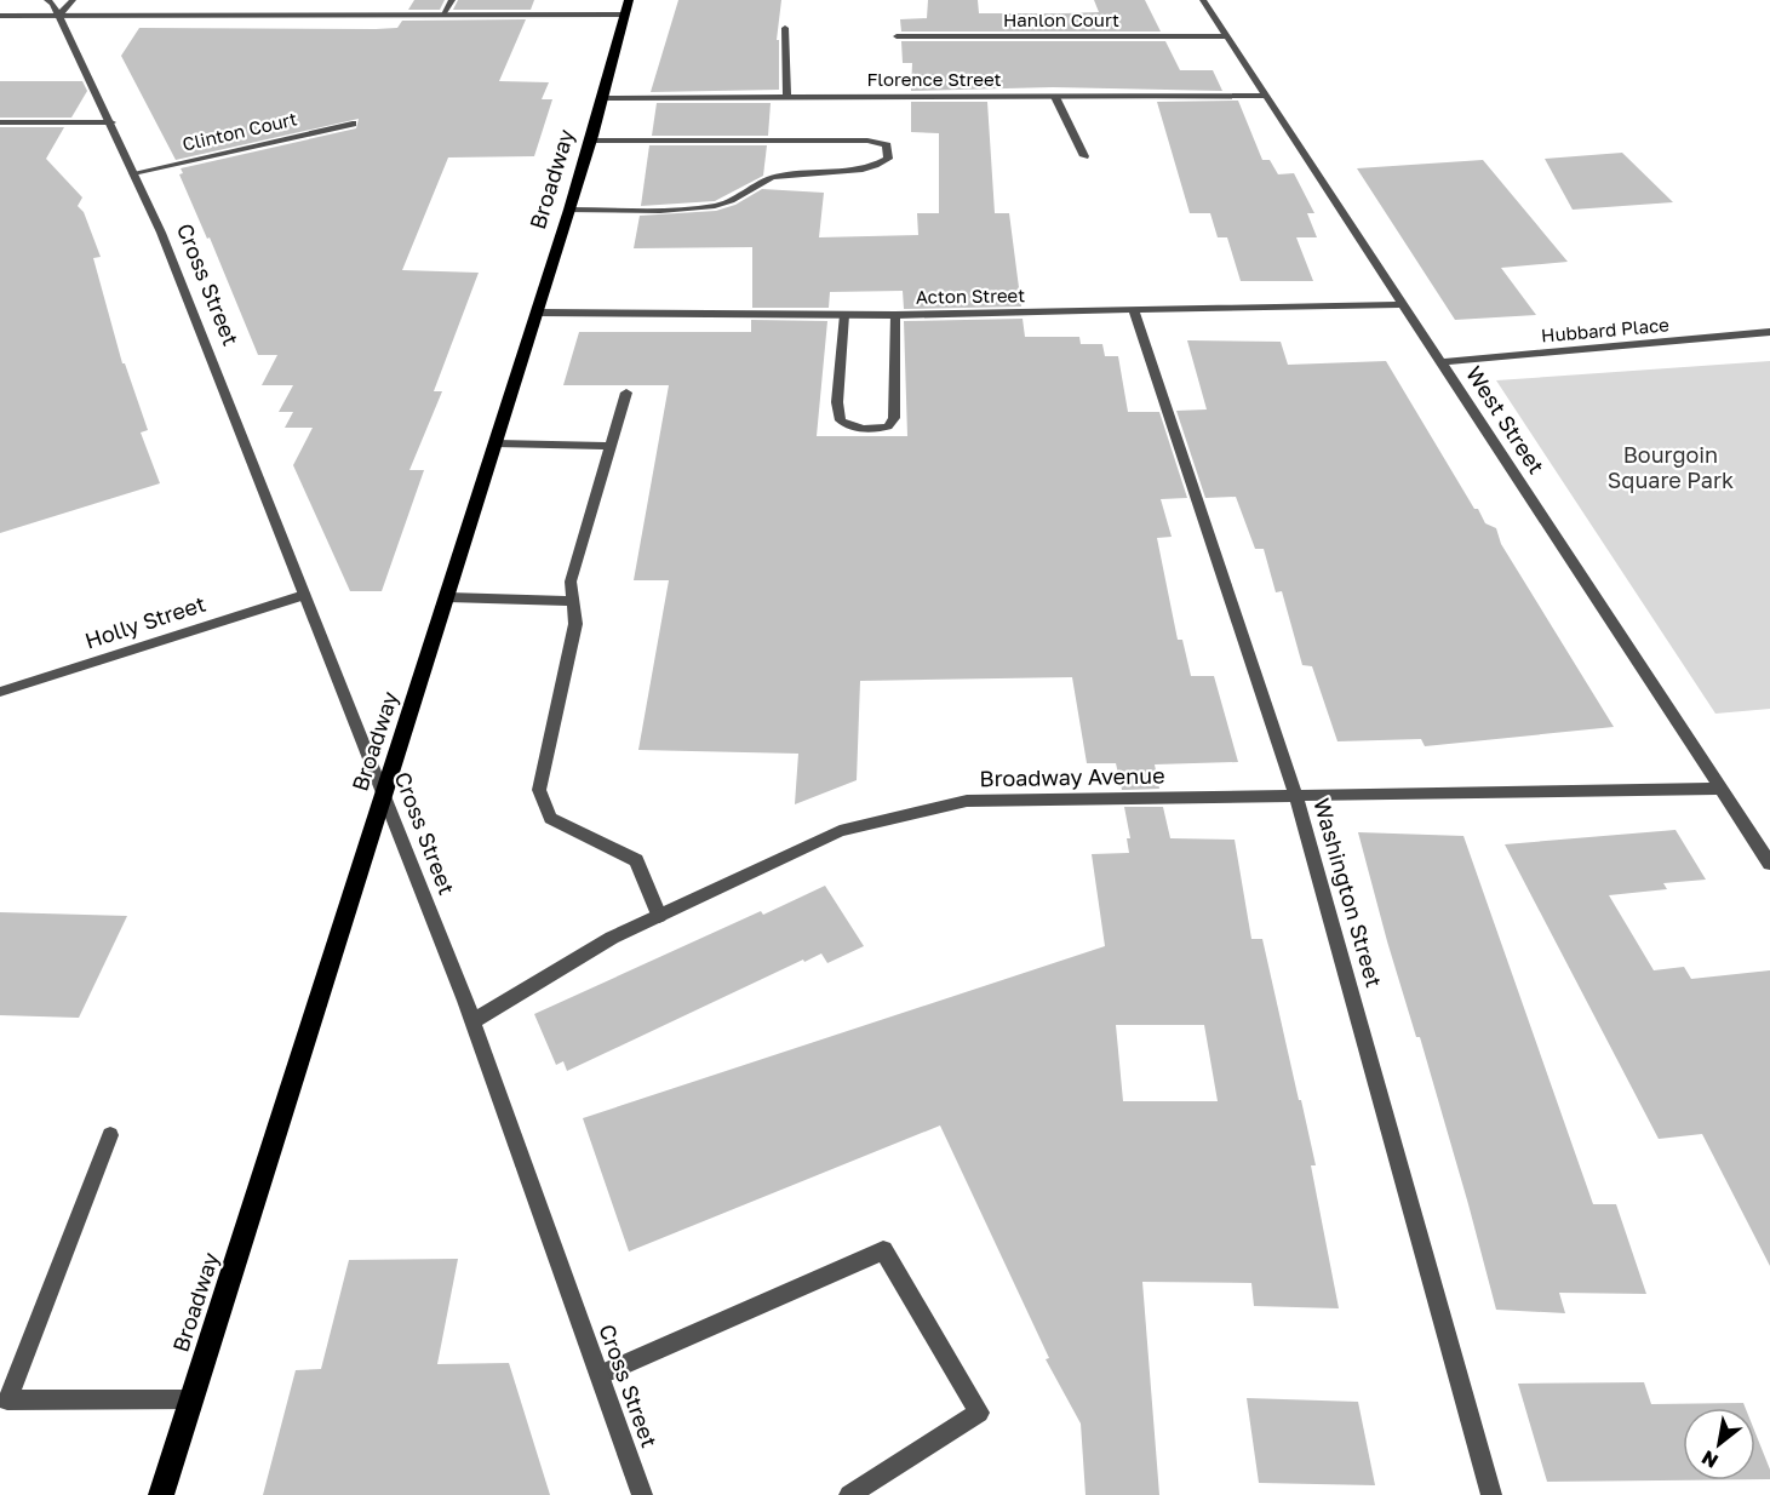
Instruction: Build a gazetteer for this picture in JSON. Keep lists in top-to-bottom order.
{
  "streets": {
    "main road": ["Broadway"],
    "street": [
      "Hanlon Court",
      "Florence Street",
      "Clinton Court",
      "Cross Street",
      "Acton Street",
      "Hubbard Place",
      "West Street",
      "Holly Street",
      "Broadway Avenue",
      "Washington Street"
    ]
  },
  "crossings": [
    ["Hanlon Court", "West Street"],
    ["Florence Street", "Broadway"],
    ["Florence Street", "West Street"],
    ["Clinton Court", "Cross Street"],
    ["Broadway", "Cross Street"],
    ["Broadway", "Acton Street"],
    ["Cross Street", "Holly Street"],
    ["Cross Street", "Broadway Avenue"],
    ["Acton Street", "West Street"],
    ["Acton Street", "Washington Street"],
    ["Hubbard Place", "West Street"],
    ["West Street", "Broadway Avenue"],
    ["Broadway Avenue", "Washington Street"]
  ],
  "parks": ["Bourgoin Square Park"],
  "north": "bottom left"
}
